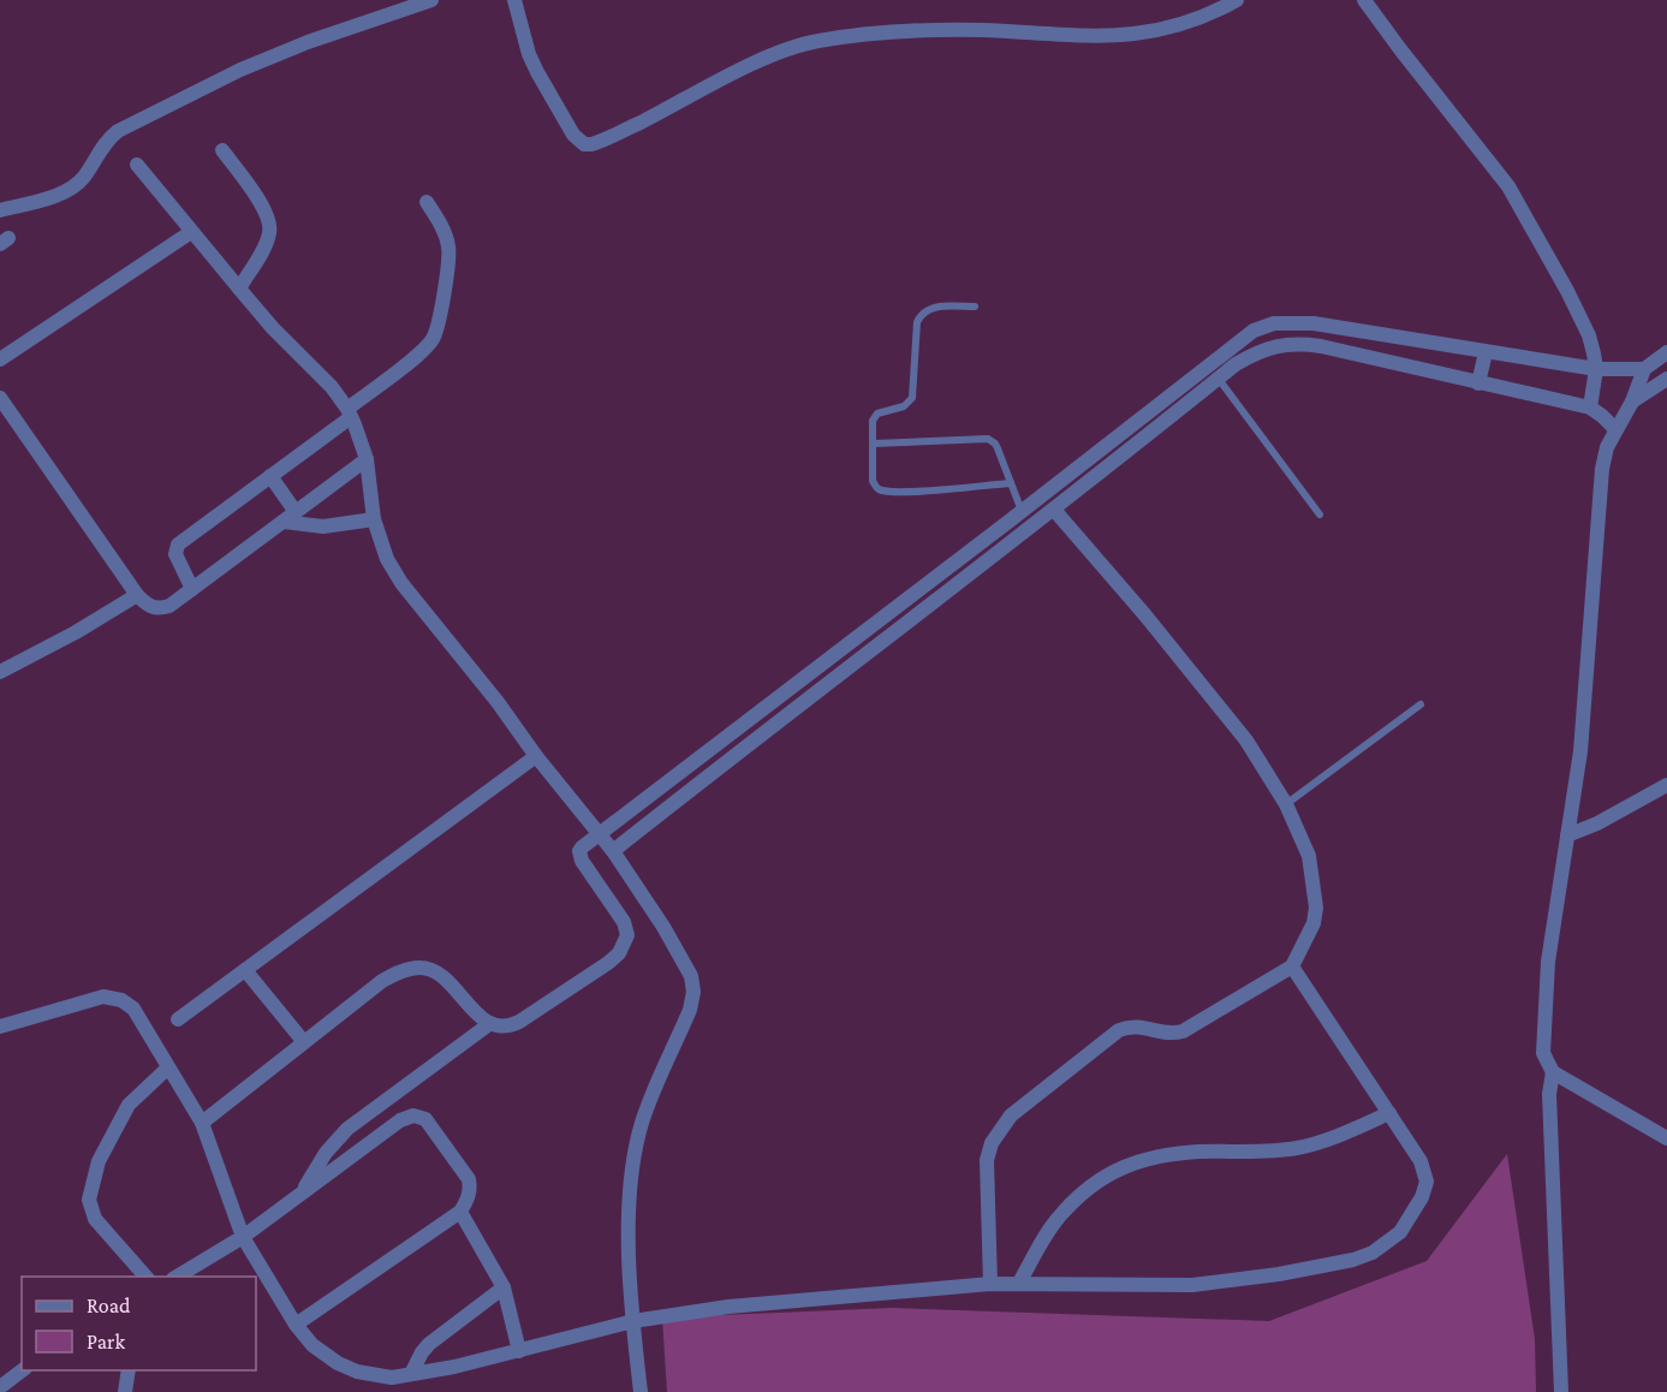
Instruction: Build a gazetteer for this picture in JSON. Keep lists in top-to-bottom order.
{
  "legend": ["Road", "Park"]
}
